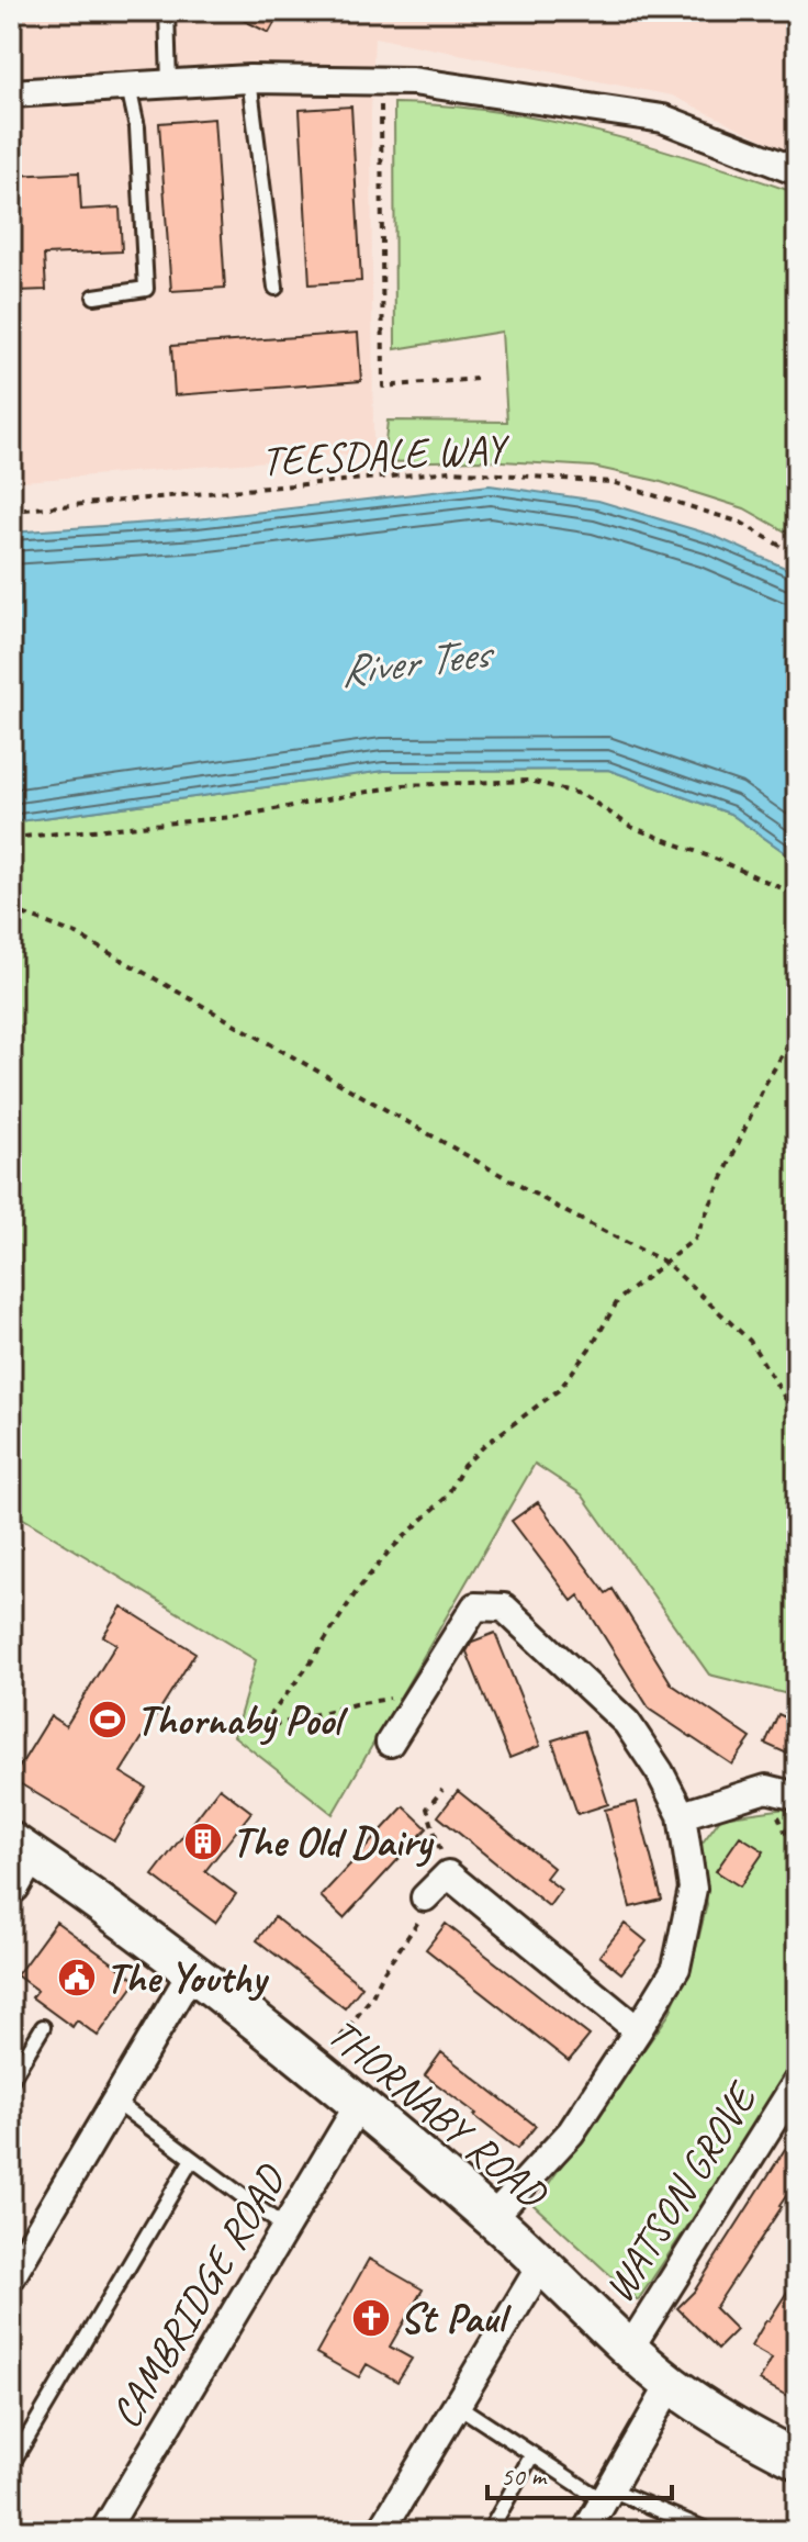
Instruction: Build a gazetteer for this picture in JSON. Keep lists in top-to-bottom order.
{
  "streets": {
    "street": ["THORNABY ROAD", "WATSON GROVE", "CAMBRIDGE ROAD"],
    "path": ["TEESDALE WAY"]
  },
  "crossings": [
    ["THORNABY ROAD", "WATSON GROVE"],
    ["THORNABY ROAD", "CAMBRIDGE ROAD"]
  ],
  "water": ["River Tees"],
  "places": {
    "sports": ["Thornaby Pool"],
    "building": ["The Old Dairy"],
    "public building": ["The Youthy"],
    "church": ["St Paul"]
  },
  "scale_bar": "50 m"
}
